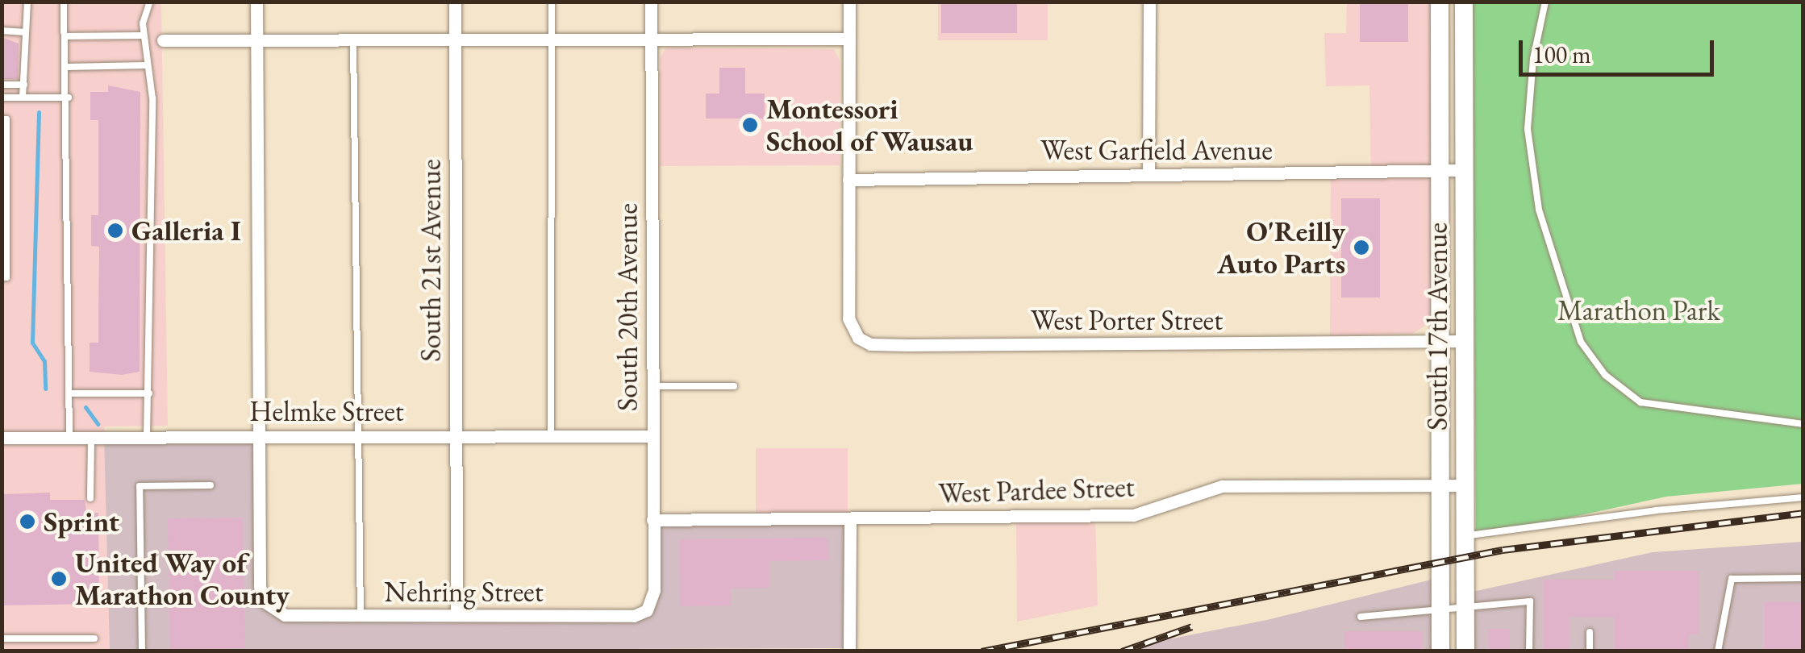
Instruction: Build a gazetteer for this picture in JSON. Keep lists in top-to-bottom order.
{
  "streets": {
    "main road": ["South 17th Avenue"],
    "street": [
      "West Garfield Avenue",
      "South 21st Avenue",
      "South 20th Avenue",
      "West Porter Street",
      "Helmke Street",
      "West Pardee Street",
      "Nehring Street"
    ]
  },
  "crossings": [
    ["West Garfield Avenue", "West Porter Street"],
    ["West Garfield Avenue", "South 17th Avenue"],
    ["South 21st Avenue", "Helmke Street"],
    ["South 21st Avenue", "Nehring Street"],
    ["South 20th Avenue", "Helmke Street"],
    ["South 20th Avenue", "West Pardee Street"],
    ["South 20th Avenue", "Nehring Street"],
    ["West Porter Street", "South 17th Avenue"],
    ["South 17th Avenue", "West Pardee Street"],
    ["Helmke Street", "Nehring Street"]
  ],
  "parks": ["Marathon Park"],
  "places": [
    "Montessori School of Wausau",
    "Galleria I",
    "O'Reilly Auto Parts",
    "Sprint",
    "United Way of Marathon County"
  ],
  "scale_bar": "100 m"
}
